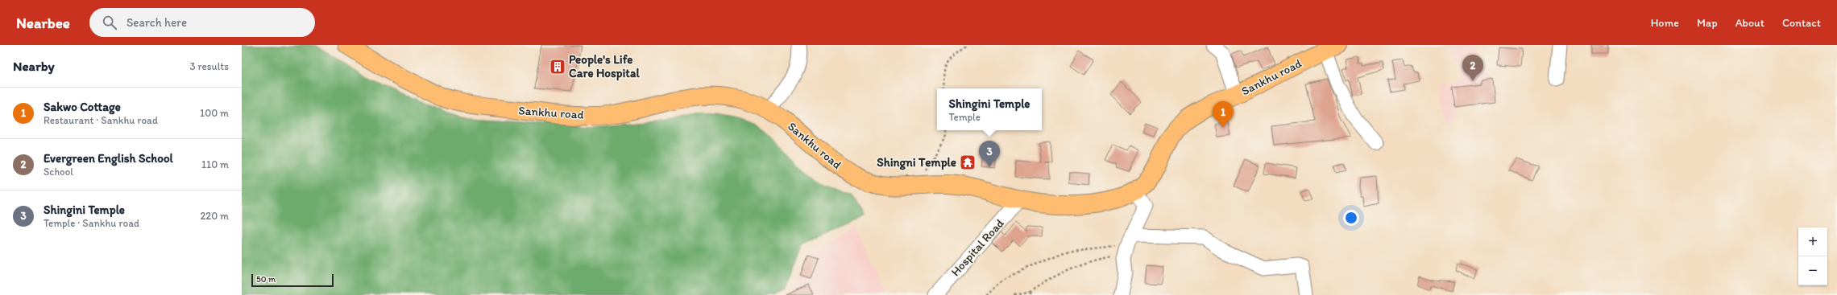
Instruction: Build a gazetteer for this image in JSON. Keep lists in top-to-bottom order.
{
  "streets": {
    "main road": ["Sankhu road"],
    "street": ["Hospital Road"]
  },
  "crossings": [
    ["Sankhu road", "Hospital Road"]
  ],
  "places": {
    "building": ["People's Life Care Hospital"],
    "temple": ["Shingni Temple"]
  },
  "scale_bar": "50 m",
  "page": {
    "header": "Nearbee",
    "search": "Search here",
    "nav": [
      "Home",
      "Map",
      "About",
      "Contact"
    ],
    "heading": ["Nearby", "3 results"],
    "pins": ["2", "1", "3"],
    "list": [
      {
        "mark": "1",
        "name": "Sakwo Cottage",
        "note": "Restaurant · Sankhu road",
        "value": "100 m"
      },
      {
        "mark": "2",
        "name": "Evergreen English School",
        "note": "School",
        "value": "110 m"
      },
      {
        "mark": "3",
        "name": "Shingini Temple",
        "note": "Temple · Sankhu road",
        "value": "220 m"
      }
    ],
    "popup": ["Shingini Temple", "Temple"],
    "map_buttons": ["+", "−"],
    "scale": "50 m"
  }
}
